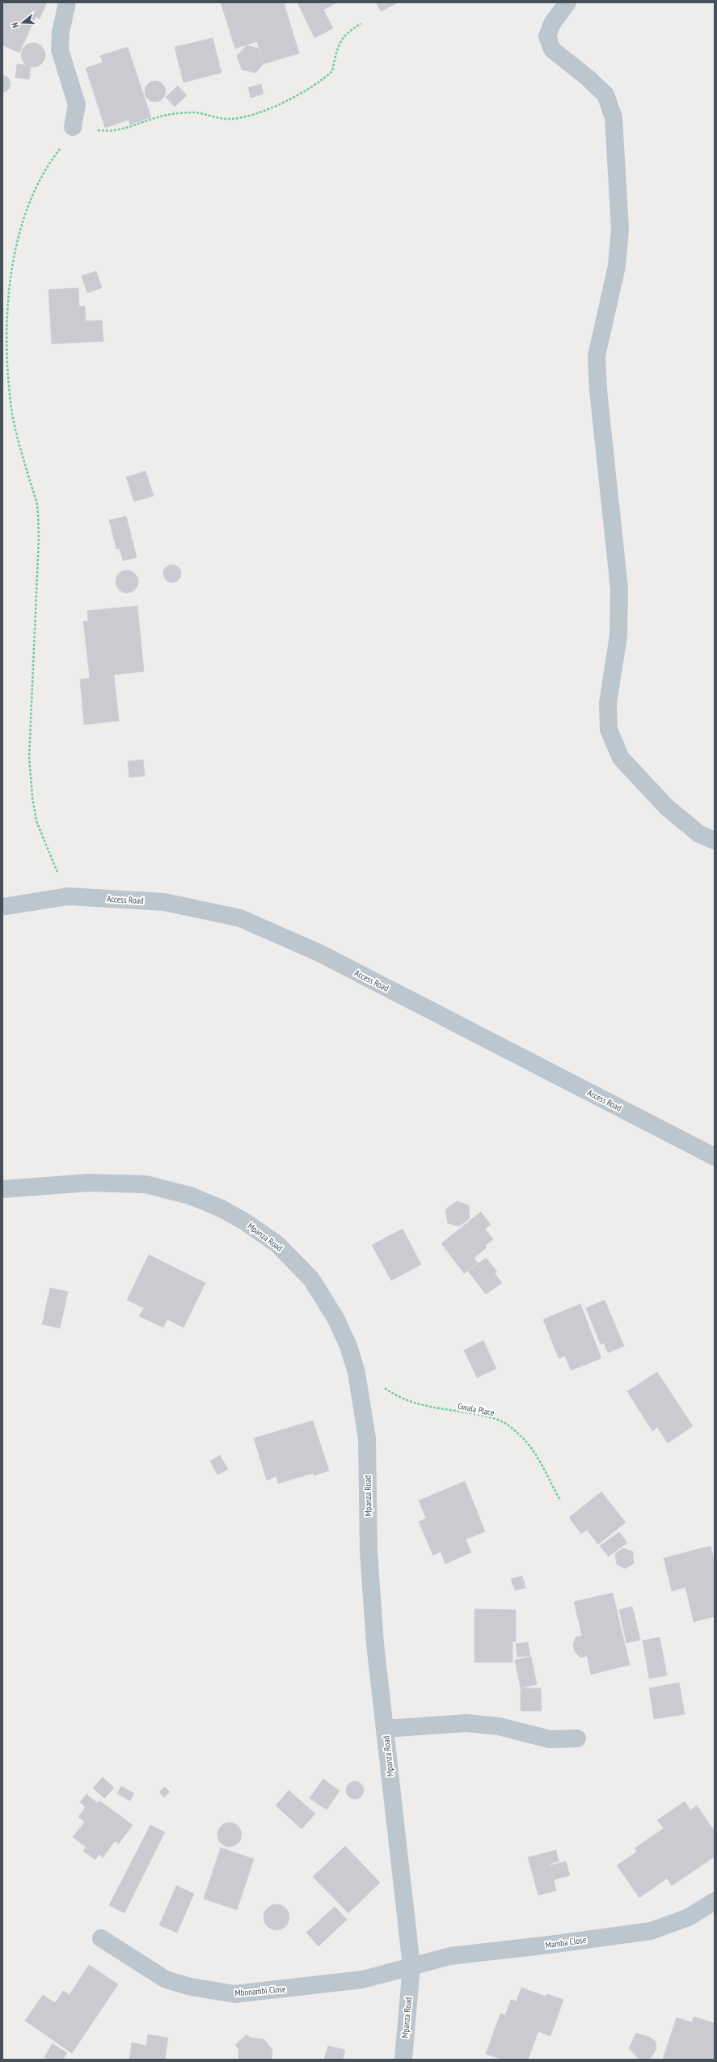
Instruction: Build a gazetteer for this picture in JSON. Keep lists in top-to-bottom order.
{
  "streets": {
    "street": [
      "Access Road",
      "Mpanza Road",
      "Mamba Close",
      "Mbonambi Close"
    ],
    "path": ["Gwala Place"]
  },
  "crossings": [
    ["Mpanza Road", "Gwala Place"],
    ["Mpanza Road", "Mamba Close"],
    ["Mpanza Road", "Mbonambi Close"],
    ["Mamba Close", "Mbonambi Close"]
  ],
  "north": "left"
}
